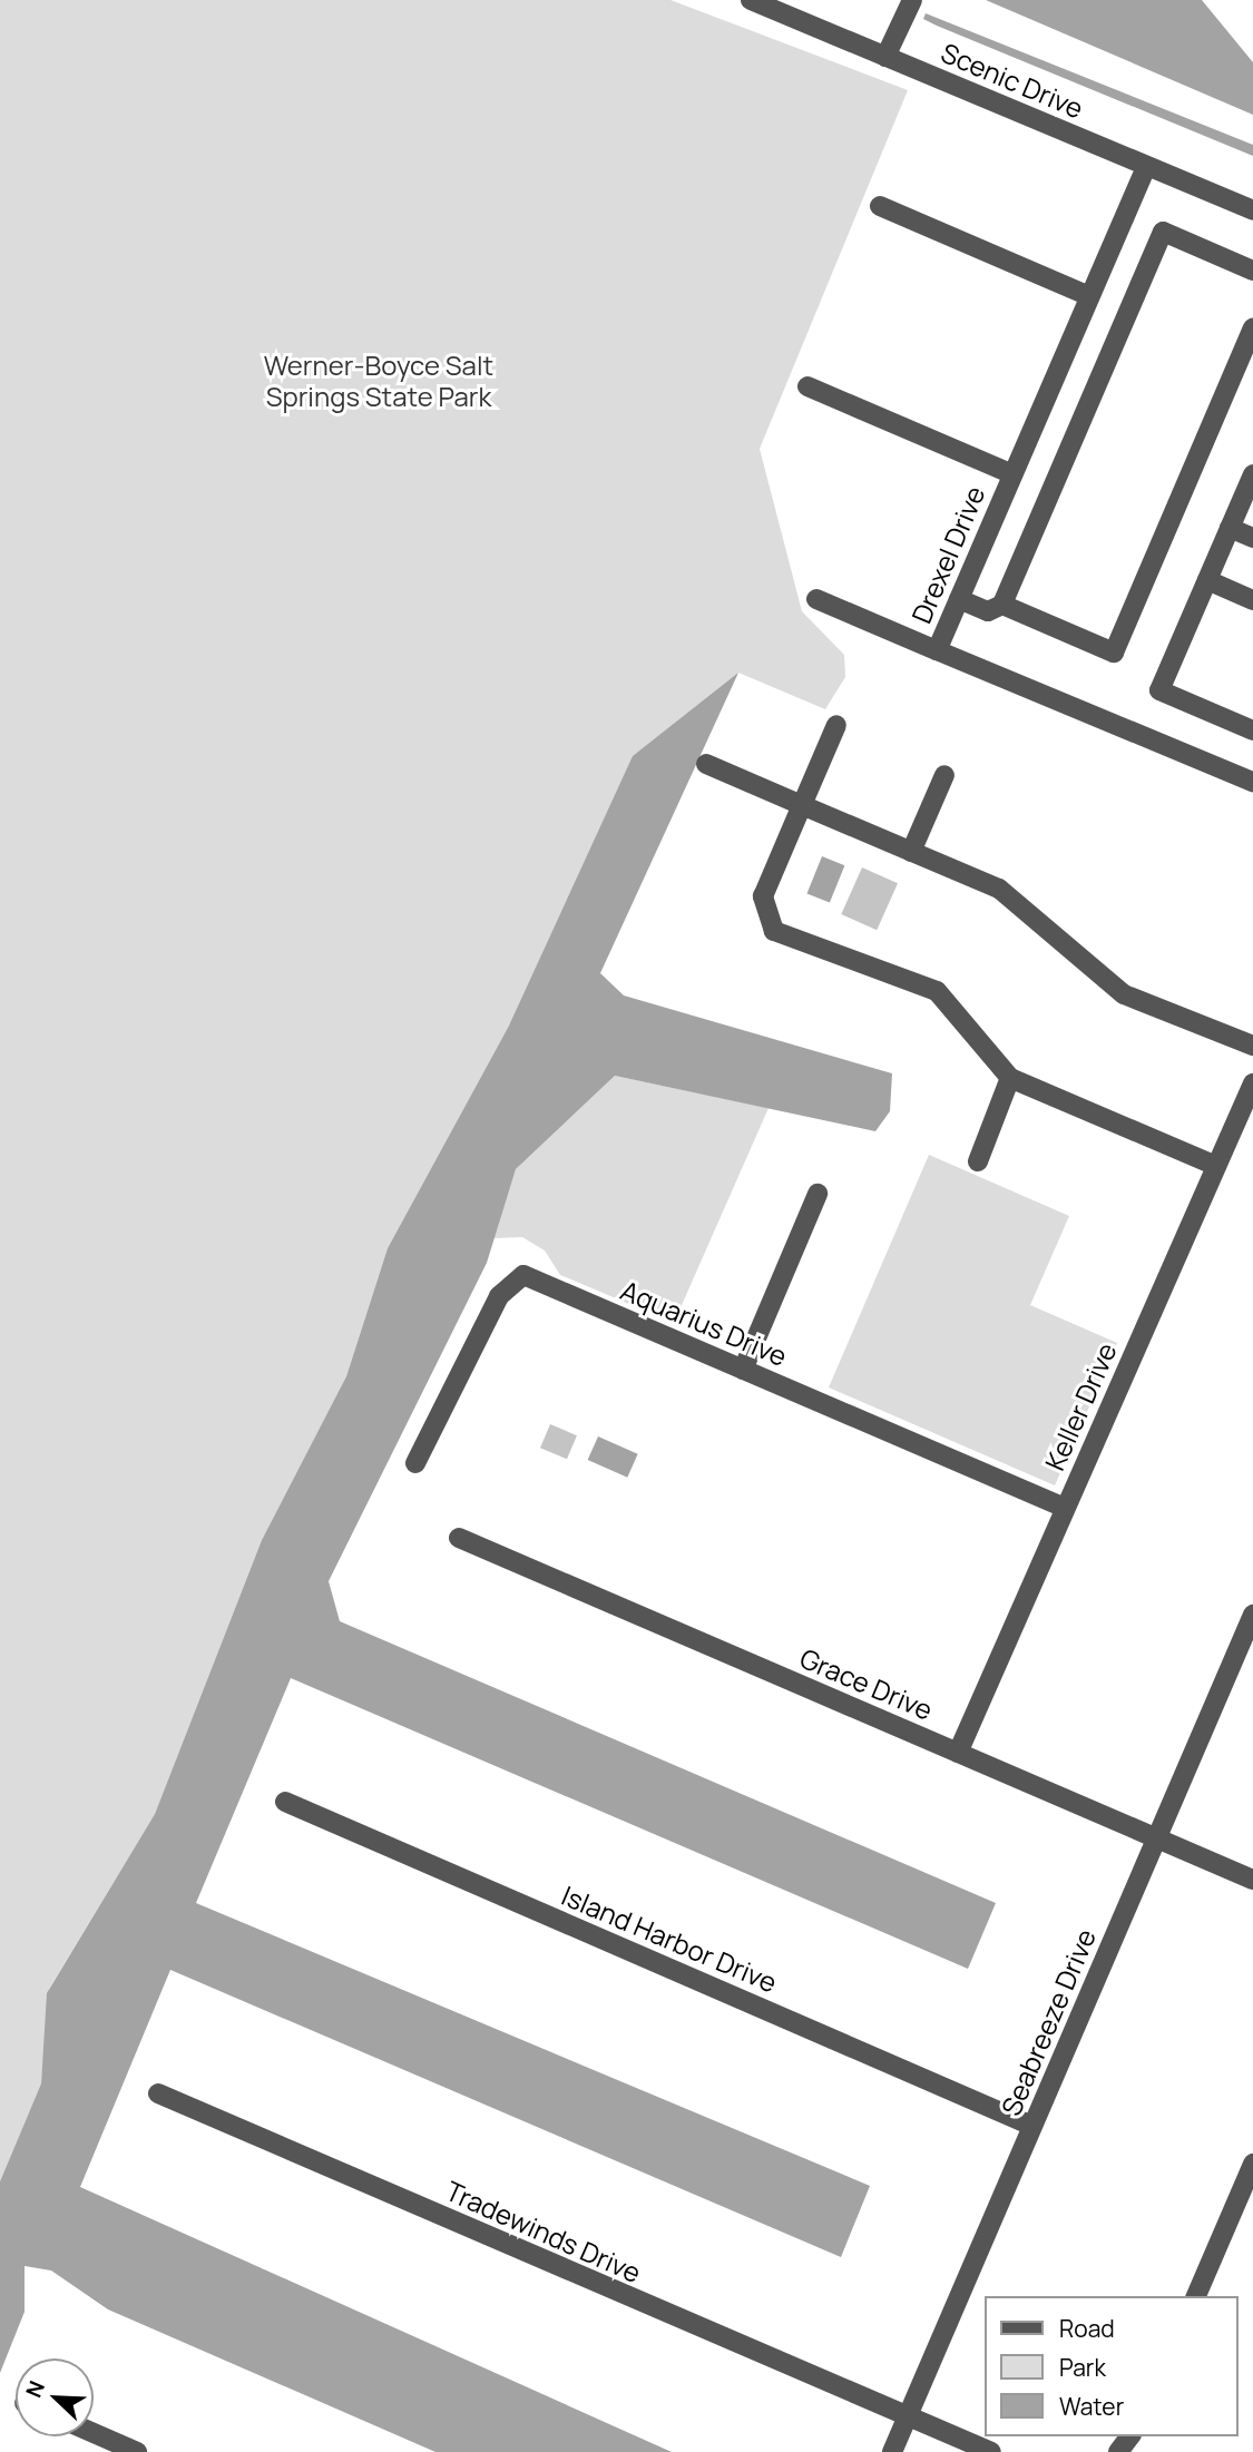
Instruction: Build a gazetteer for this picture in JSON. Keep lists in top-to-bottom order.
{
  "streets": {
    "street": [
      "Scenic Drive",
      "Drexel Drive",
      "Aquarius Drive",
      "Keller Drive",
      "Grace Drive",
      "Island Harbor Drive",
      "Seabreeze Drive",
      "Tradewinds Drive"
    ]
  },
  "crossings": [
    ["Scenic Drive", "Drexel Drive"],
    ["Aquarius Drive", "Keller Drive"],
    ["Keller Drive", "Grace Drive"],
    ["Grace Drive", "Seabreeze Drive"],
    ["Island Harbor Drive", "Seabreeze Drive"],
    ["Seabreeze Drive", "Tradewinds Drive"]
  ],
  "parks": ["Werner-Boyce Salt Springs State Park"],
  "legend": ["Road", "Park", "Water"],
  "north": "top left"
}
